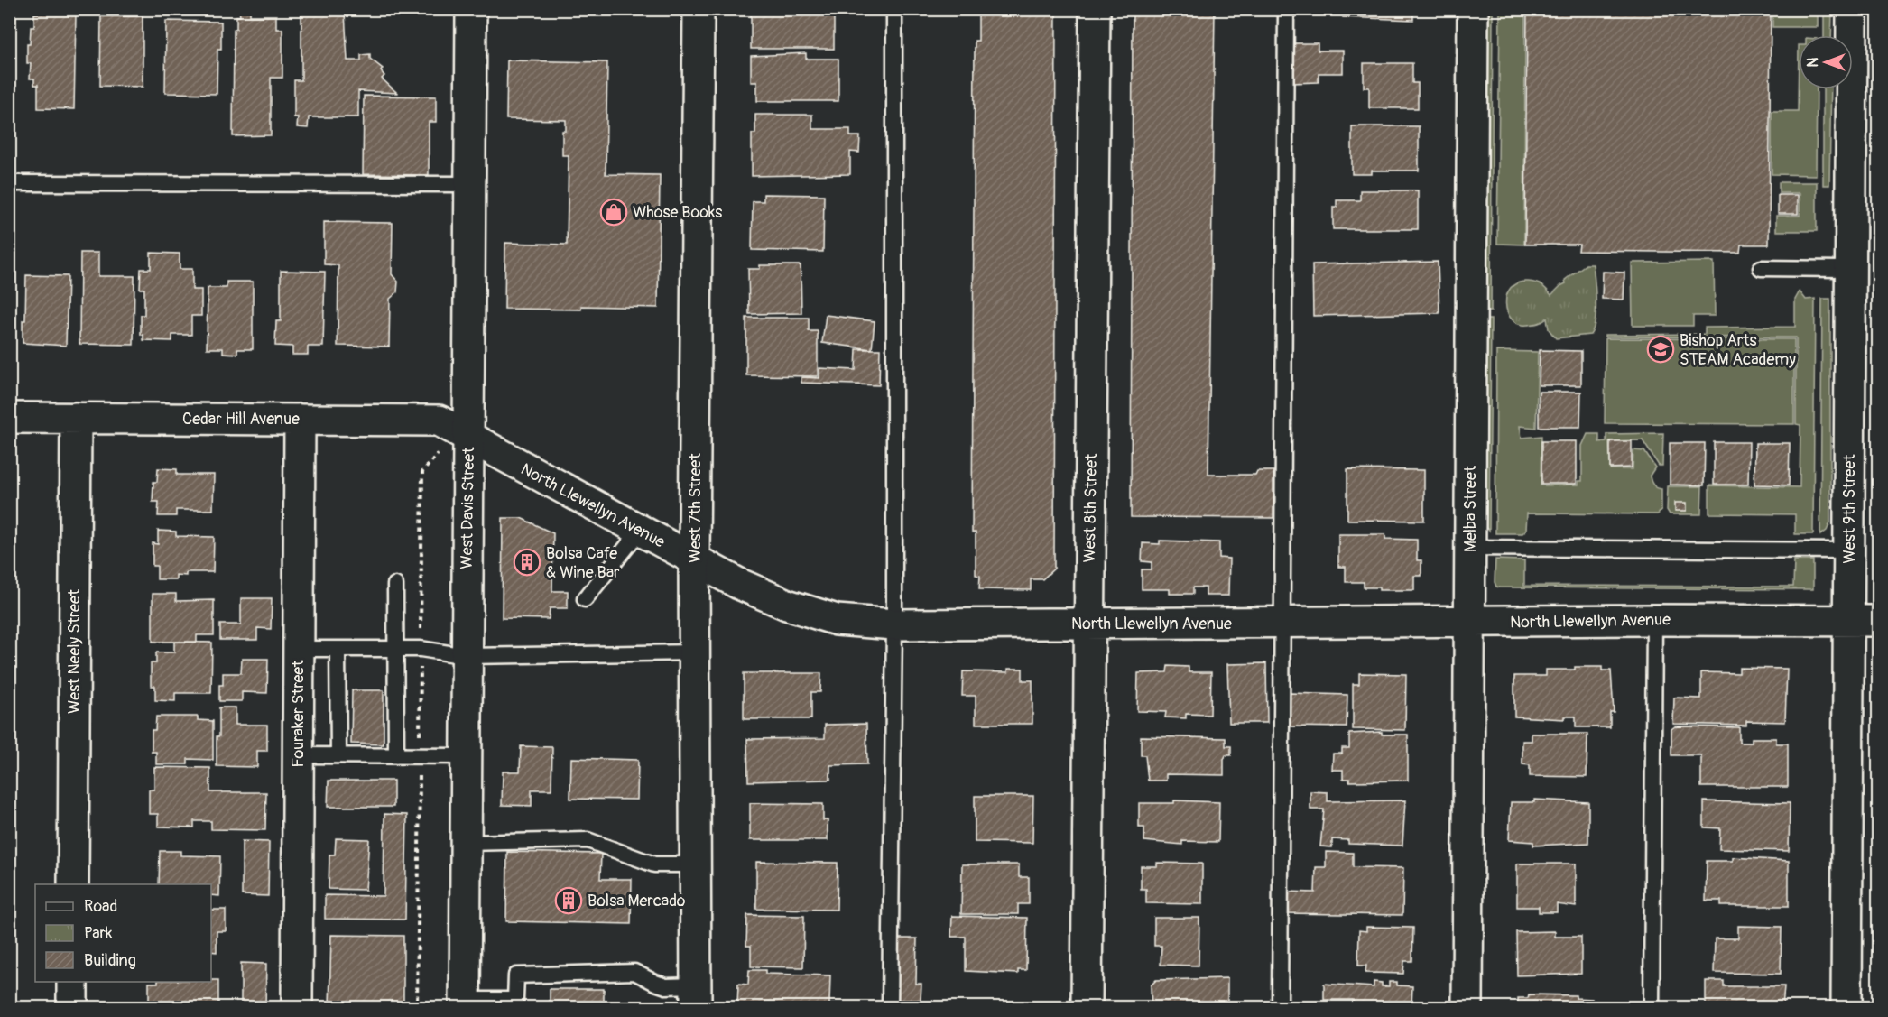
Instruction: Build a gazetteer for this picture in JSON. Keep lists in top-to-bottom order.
{
  "streets": {
    "street": [
      "Cedar Hill Avenue",
      "North Llewellyn Avenue",
      "West Davis Street",
      "West 7th Street",
      "West 8th Street",
      "Melba Street",
      "West 9th Street",
      "West Neely Street",
      "Fouraker Street"
    ]
  },
  "crossings": [
    ["Cedar Hill Avenue", "North Llewellyn Avenue"],
    ["Cedar Hill Avenue", "West Davis Street"],
    ["Cedar Hill Avenue", "West Neely Street"],
    ["Cedar Hill Avenue", "Fouraker Street"],
    ["North Llewellyn Avenue", "West Davis Street"],
    ["North Llewellyn Avenue", "West 7th Street"],
    ["North Llewellyn Avenue", "West 8th Street"],
    ["North Llewellyn Avenue", "Melba Street"],
    ["North Llewellyn Avenue", "West 9th Street"]
  ],
  "places": {
    "shop": ["Whose Books"],
    "school or university": ["Bishop Arts STEAM Academy"],
    "building": ["Bolsa Cafe & Wine Bar", "Bolsa Mercado"]
  },
  "legend": ["Road", "Park", "Building"],
  "north": "left"
}
